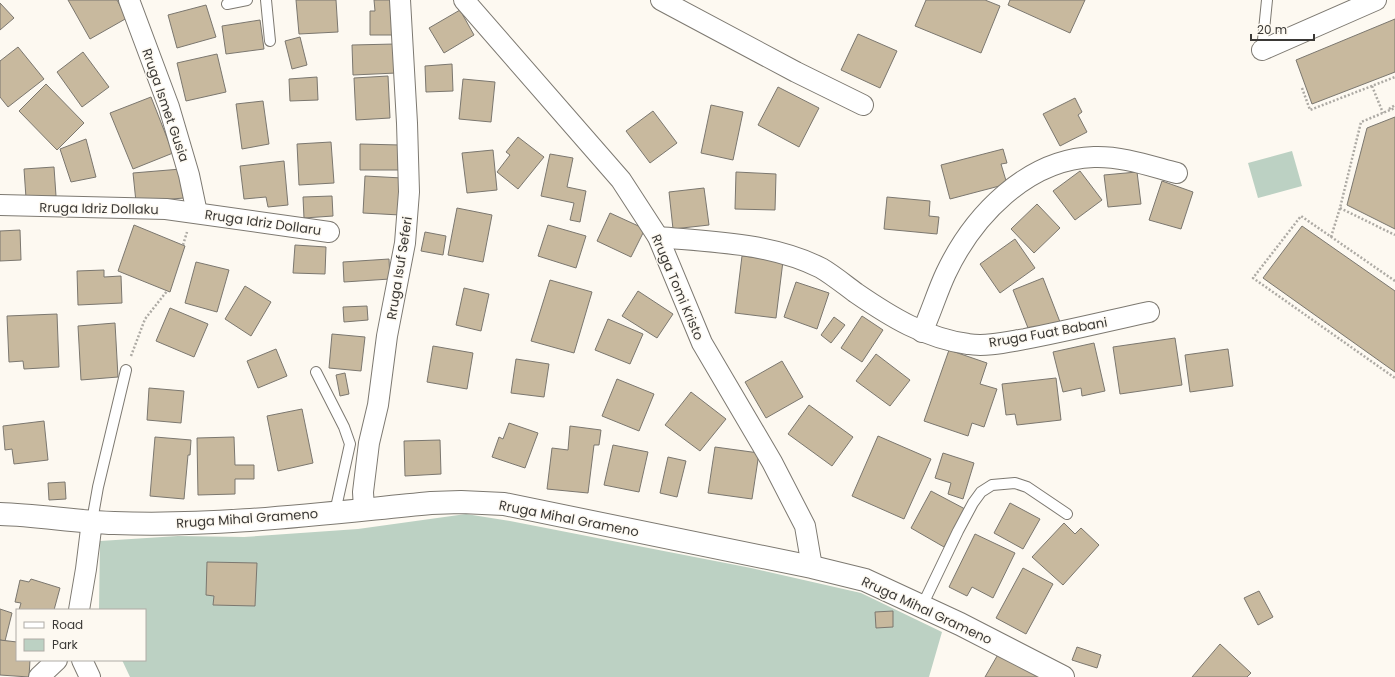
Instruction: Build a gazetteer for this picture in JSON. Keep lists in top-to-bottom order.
{
  "streets": {
    "street": [
      "Rruga Ismet Gusia",
      "Rruga Idriz Dollaku",
      "Rruga Idriz Dollaru",
      "Rruga Isuf Seferi",
      "Rruga Tomi Kristo",
      "Rruga Fuat Babani",
      "Rruga Mihal Grameno"
    ]
  },
  "crossings": [
    ["Rruga Ismet Gusia", "Rruga Idriz Dollaku"],
    ["Rruga Ismet Gusia", "Rruga Idriz Dollaru"],
    ["Rruga Idriz Dollaku", "Rruga Idriz Dollaru"],
    ["Rruga Isuf Seferi", "Rruga Mihal Grameno"],
    ["Rruga Tomi Kristo", "Rruga Fuat Babani"],
    ["Rruga Tomi Kristo", "Rruga Mihal Grameno"]
  ],
  "legend": ["Road", "Park"],
  "scale_bar": "20 m"
}
